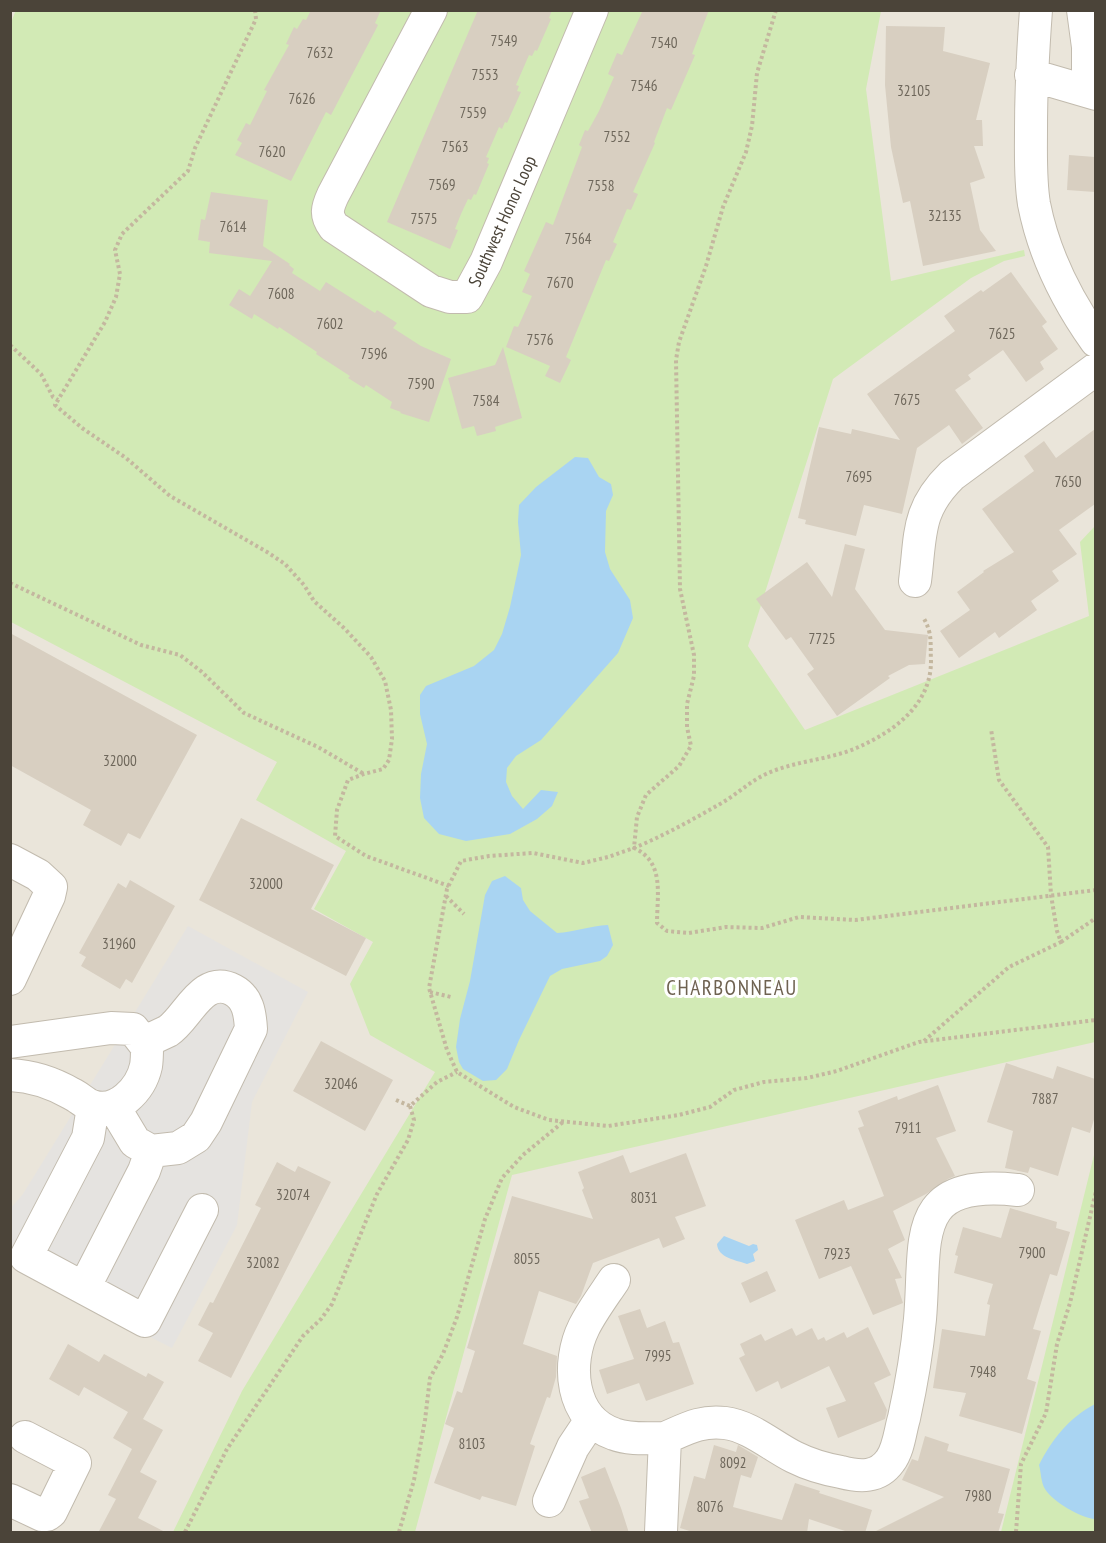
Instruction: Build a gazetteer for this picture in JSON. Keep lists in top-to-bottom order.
{
  "streets": {
    "street": ["Southwest Honor Loop"]
  },
  "districts": ["CHARBONNEAU"],
  "house_numbers": [
    "7549",
    "7540",
    "7632",
    "7553",
    "7546",
    "32105",
    "7626",
    "7559",
    "7552",
    "7563",
    "7620",
    "7569",
    "7558",
    "32135",
    "7575",
    "7614",
    "7564",
    "7670",
    "7608",
    "7602",
    "7625",
    "7576",
    "7596",
    "7590",
    "7675",
    "7584",
    "7695",
    "7650",
    "7725",
    "32000",
    "32000",
    "31960",
    "32046",
    "7887",
    "7911",
    "32074",
    "8031",
    "7900",
    "7923",
    "8055",
    "32082",
    "7995",
    "7948",
    "8103",
    "8092",
    "7980",
    "8076"
  ]
}
